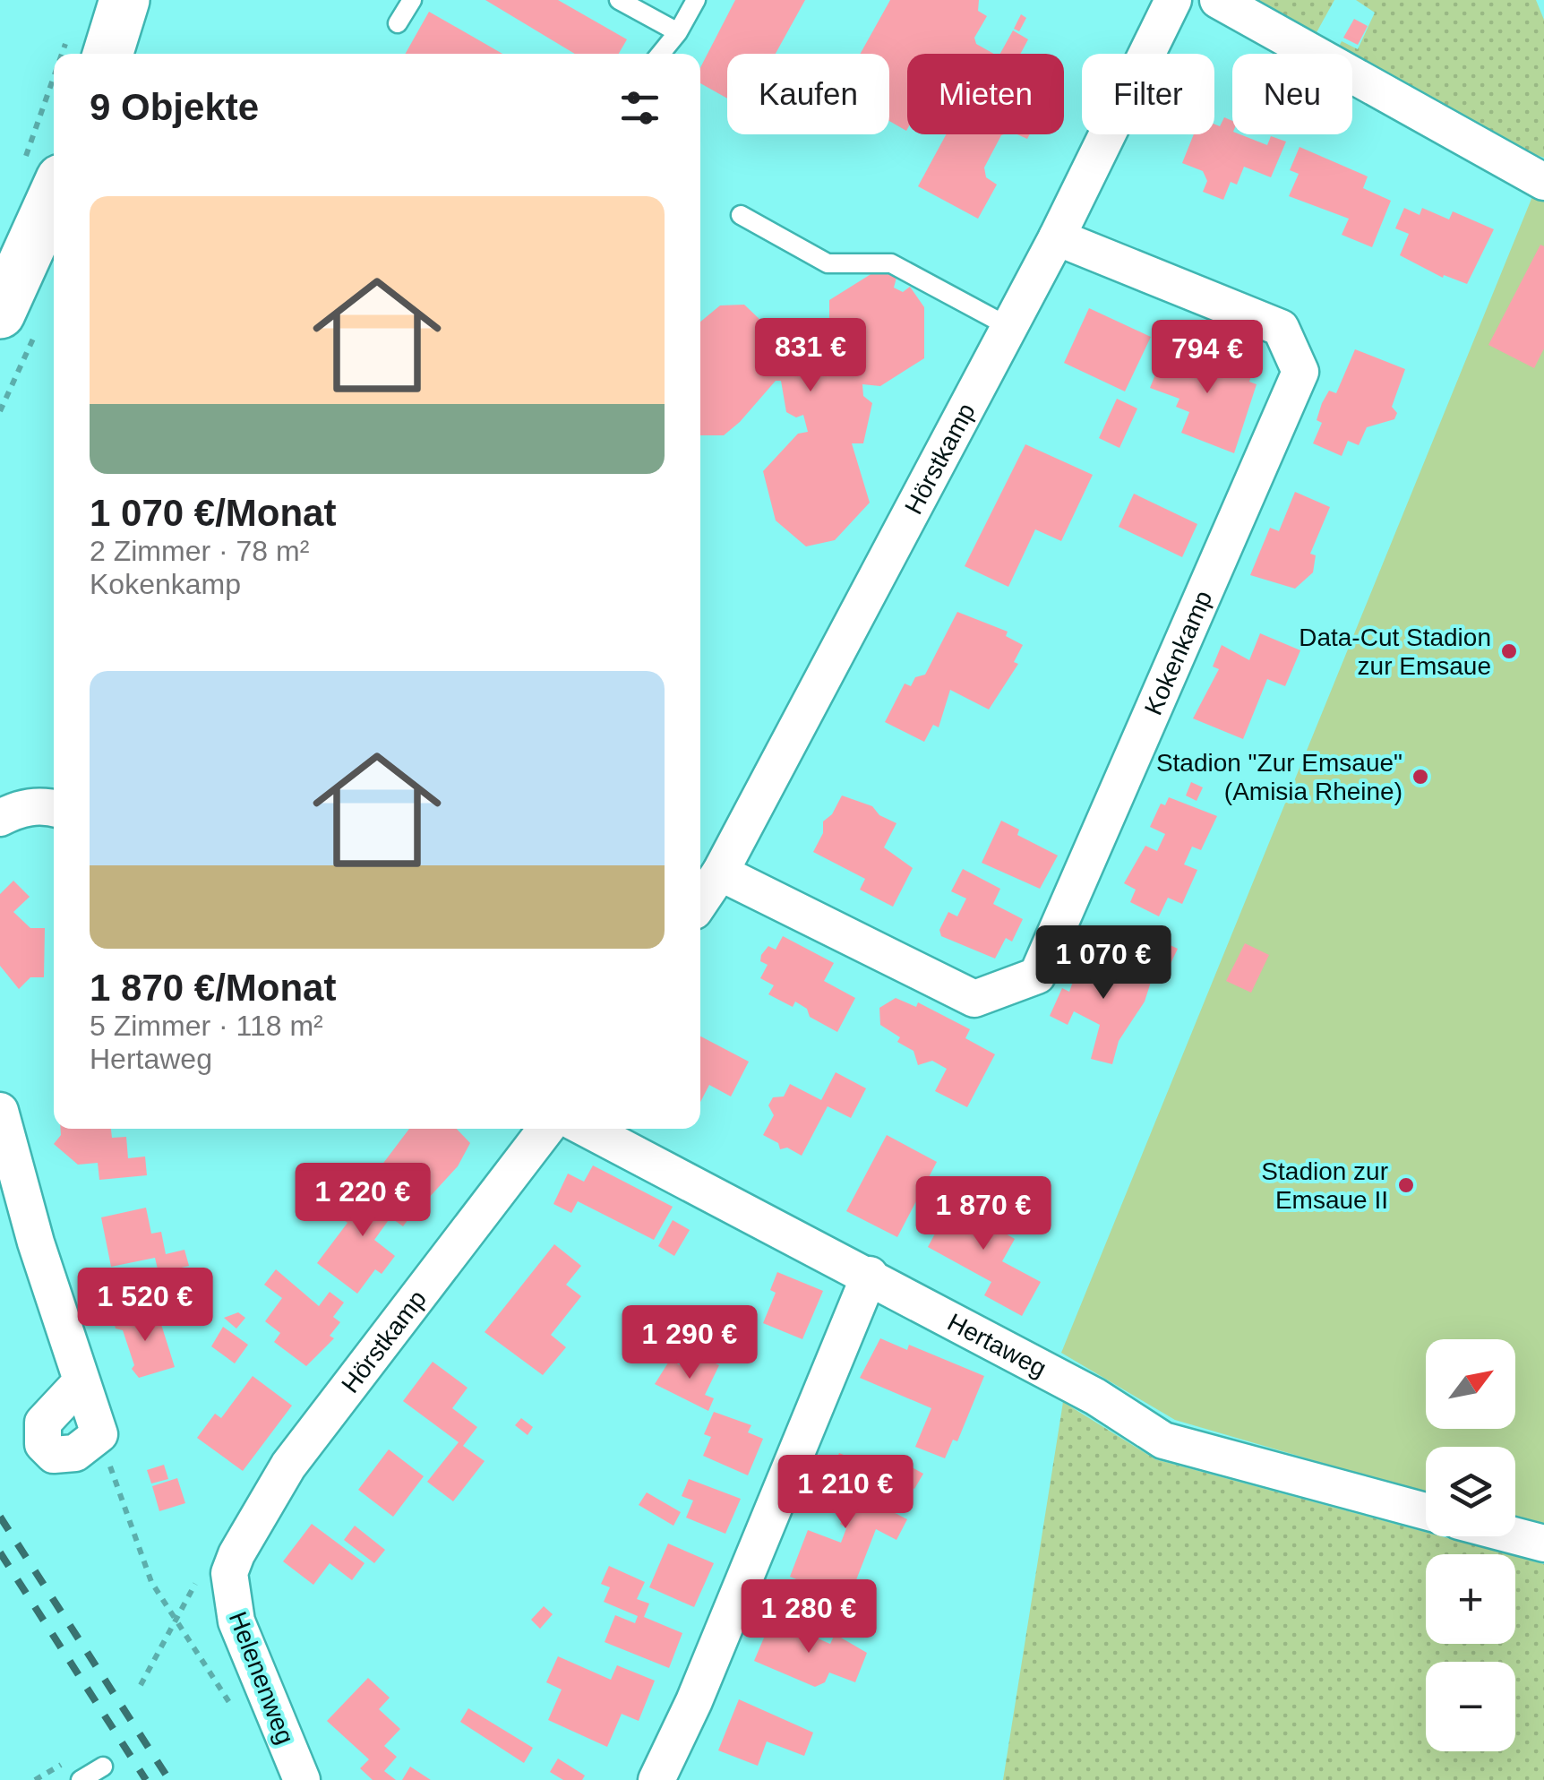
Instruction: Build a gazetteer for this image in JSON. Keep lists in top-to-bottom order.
{
  "streets": {
    "street": [
      "Hörstkamp",
      "Kokenkamp",
      "Hertaweg",
      "Helenenweg"
    ]
  },
  "crossings": [
    ["Hörstkamp", "Kokenkamp"],
    ["Hörstkamp", "Helenenweg"]
  ],
  "places": ["Data-Cut Stadion zur Emsaue", "Stadion \"Zur Emsaue\" (Amisia Rheine)", "Stadion zur Emsaue II"],
  "north": "top right",
  "page": {
    "chip": [
      "Kaufen",
      "Mieten",
      "Filter",
      "Neu"
    ],
    "heading": "9 Objekte",
    "list": [
      {
        "name": "1 070 €/Monat",
        "note": "2 Zimmer · 78 m² · Kokenkamp"
      },
      {
        "name": "1 870 €/Monat",
        "note": "5 Zimmer · 118 m² · Hertaweg"
      }
    ],
    "price": [
      "831 €",
      "794 €",
      "1 070 €",
      "1 220 €",
      "1 870 €",
      "1 520 €",
      "1 290 €",
      "1 210 €",
      "1 280 €"
    ],
    "map_buttons": ["+", "−"]
  }
}
